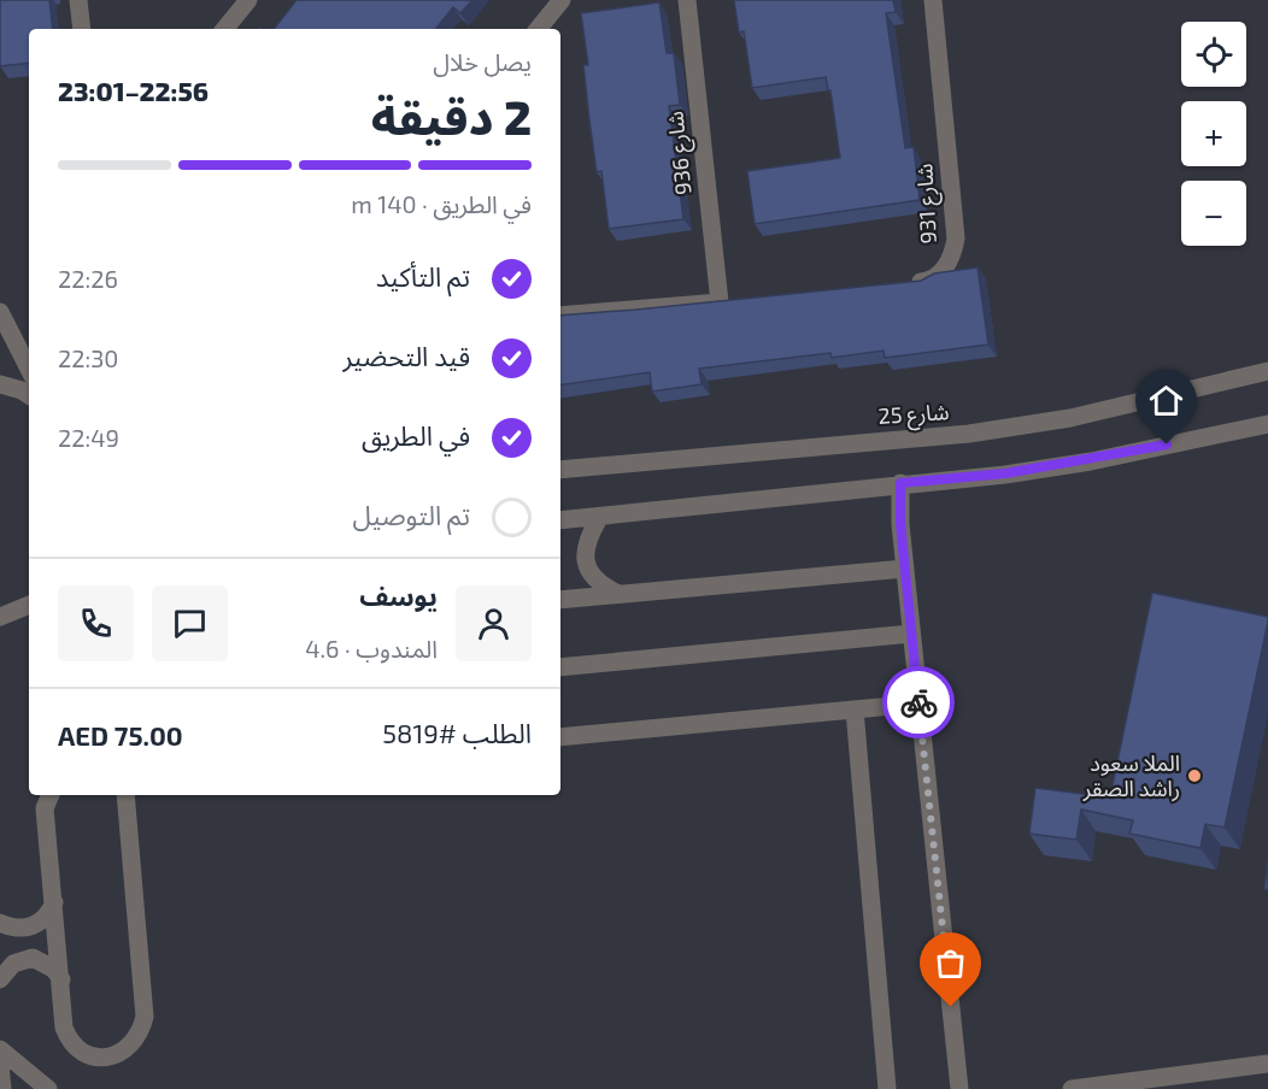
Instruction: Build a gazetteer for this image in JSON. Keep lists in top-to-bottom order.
{
  "streets": {
    "street": ["شارع 936", "شارع 931", "شارع 25"]
  },
  "places": ["الملا سعود راشد الصقر"],
  "page": {
    "map_buttons": ["+", "−"],
    "heading": ["2 دقيقة", "يصل خلال", "22:56–23:01"],
    "panel": [
      "يوسف",
      "المندوب · 4.6",
      "الطلب #5819",
      "AED 75.00"
    ],
    "bar": "في الطريق · 140 m",
    "list": [
      ["تم التأكيد", "22:26"],
      ["قيد التحضير", "22:30"],
      ["في الطريق", "22:49"],
      "تم التوصيل"
    ]
  }
}
